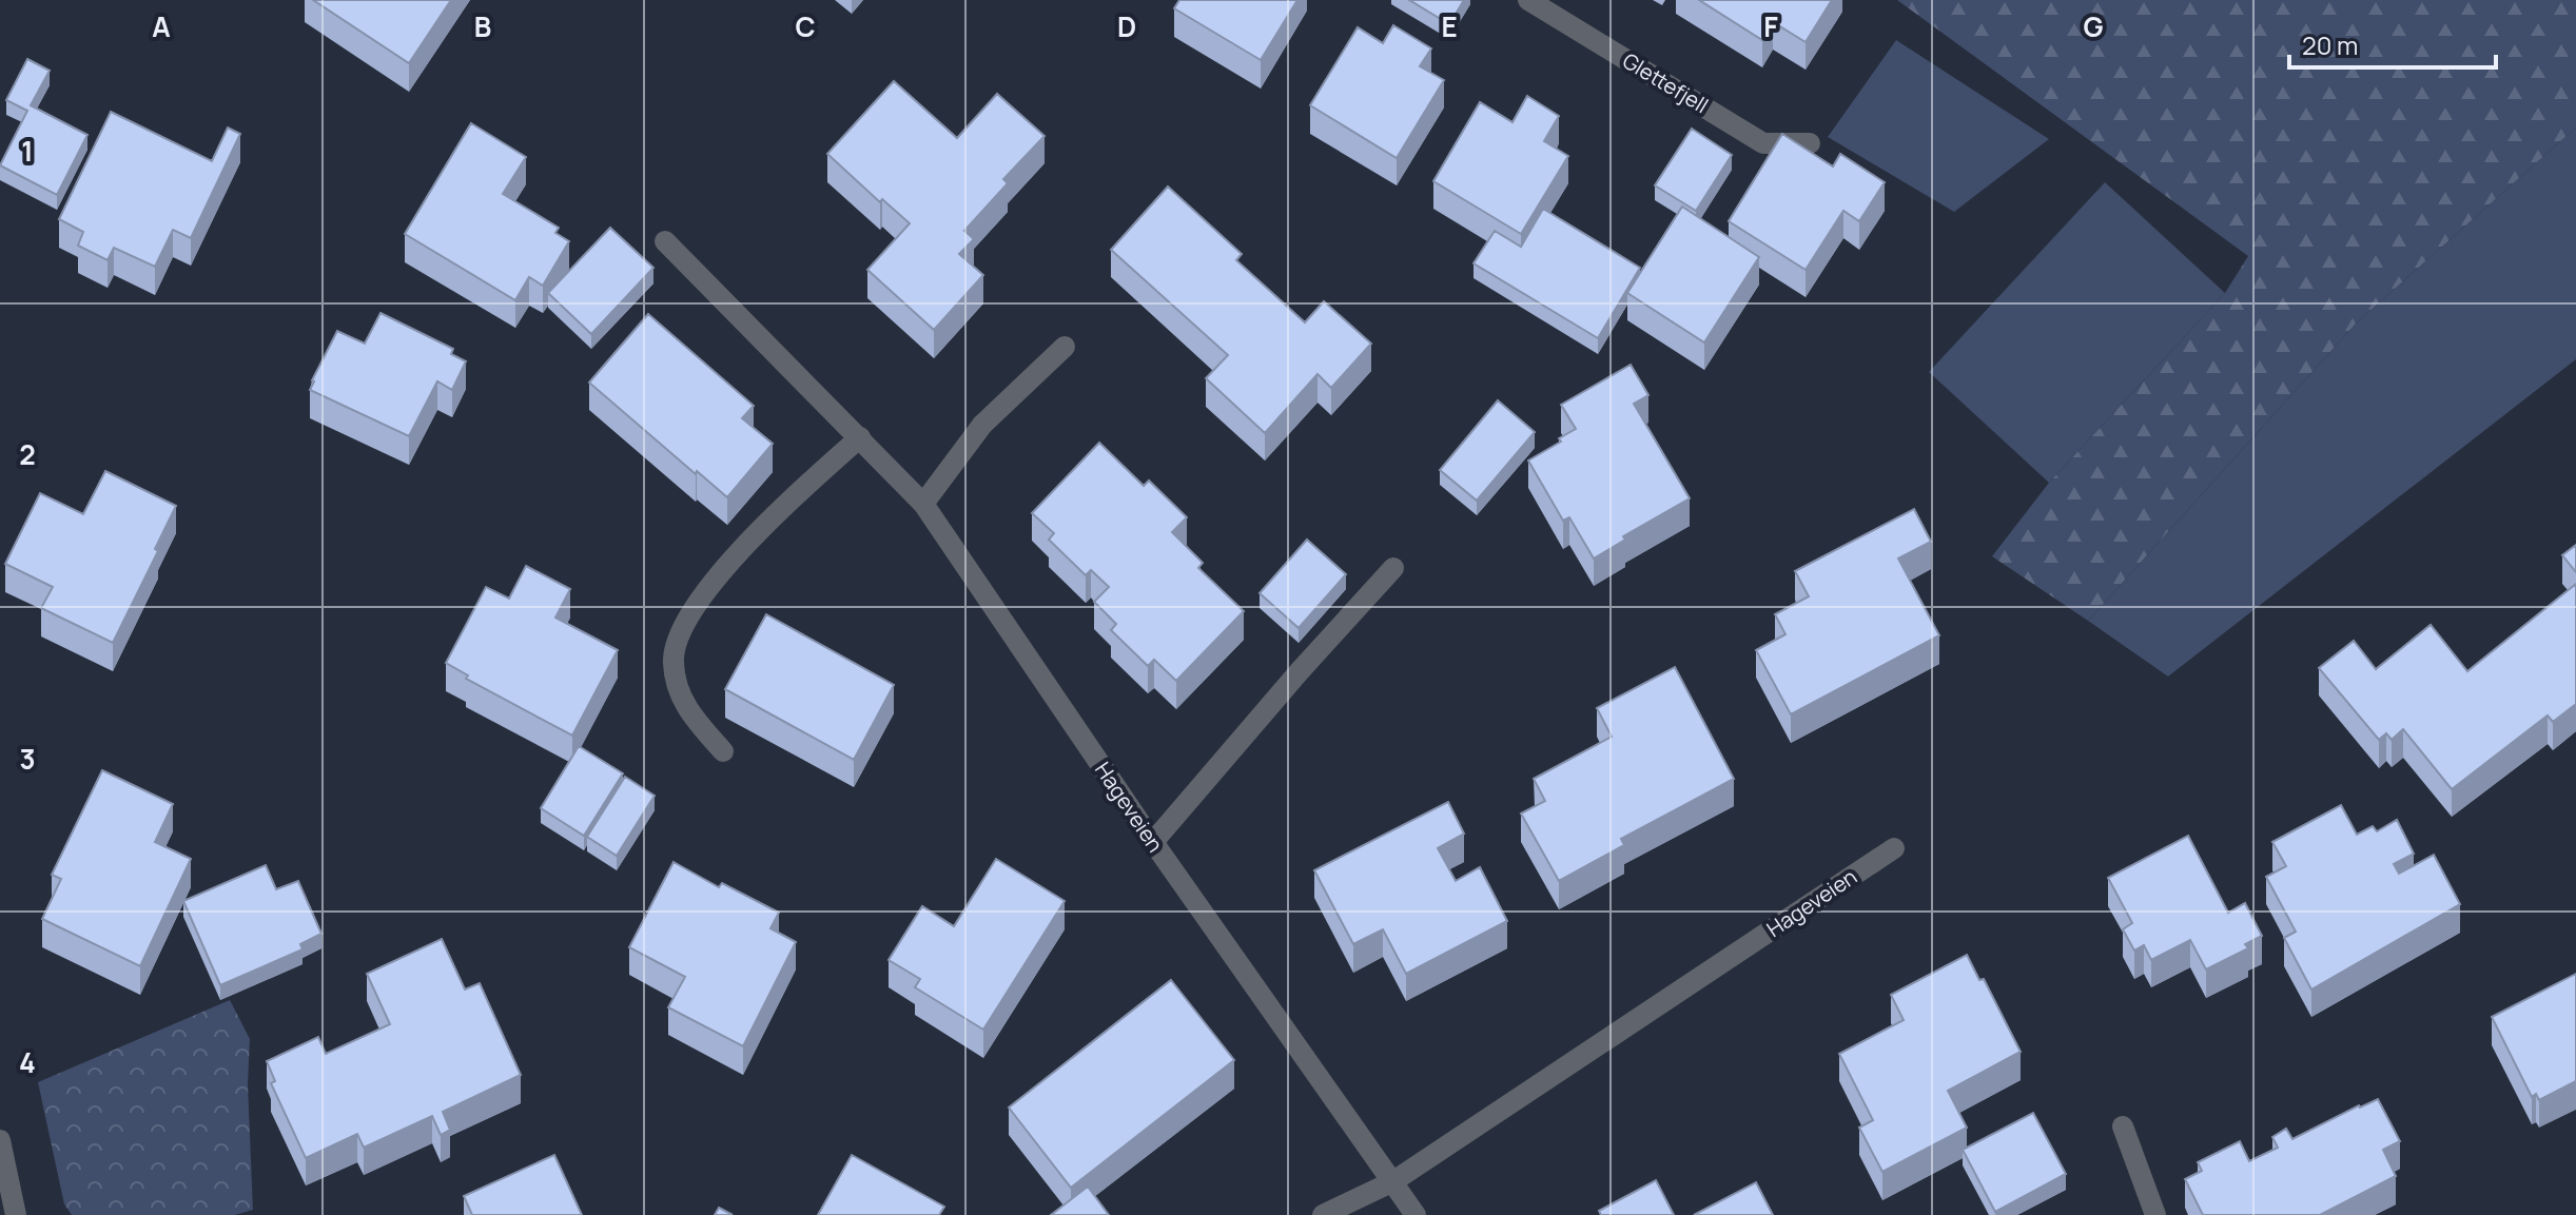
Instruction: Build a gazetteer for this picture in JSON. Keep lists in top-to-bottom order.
{
  "streets": {
    "street": ["Glettefjell", "Hageveien"]
  },
  "scale_bar": "20 m",
  "grid": {
    "columns": [
      "A",
      "B",
      "C",
      "D",
      "E",
      "F",
      "G"
    ],
    "rows": [
      "1",
      "2",
      "3",
      "4"
    ]
  }
}
